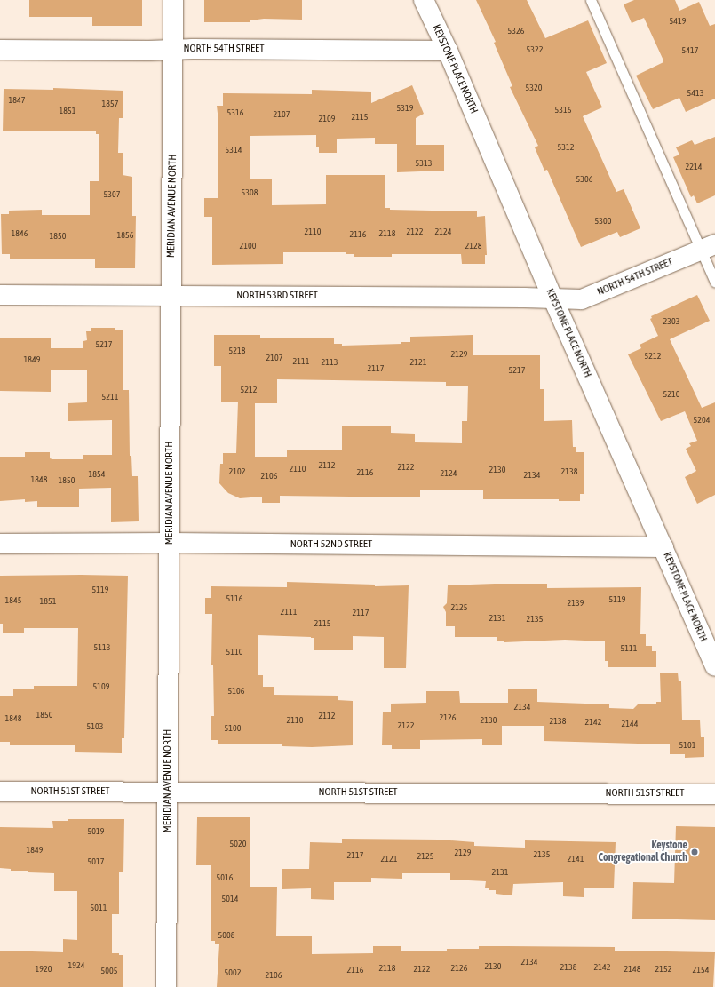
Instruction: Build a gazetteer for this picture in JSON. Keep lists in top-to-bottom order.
{
  "streets": {
    "street": [
      "NORTH 54TH STREET",
      "KEYSTONE PLACE NORTH",
      "MERIDIAN AVENUE NORTH",
      "NORTH 53RD STREET",
      "NORTH 52ND STREET",
      "NORTH 51ST STREET"
    ]
  },
  "crossings": [
    ["NORTH 54TH STREET", "KEYSTONE PLACE NORTH"],
    ["NORTH 54TH STREET", "MERIDIAN AVENUE NORTH"],
    ["NORTH 54TH STREET", "NORTH 53RD STREET"],
    ["KEYSTONE PLACE NORTH", "NORTH 53RD STREET"],
    ["KEYSTONE PLACE NORTH", "NORTH 52ND STREET"],
    ["MERIDIAN AVENUE NORTH", "NORTH 53RD STREET"],
    ["MERIDIAN AVENUE NORTH", "NORTH 52ND STREET"],
    ["MERIDIAN AVENUE NORTH", "NORTH 51ST STREET"]
  ],
  "places": ["Keystone Congregational Church"],
  "house_numbers": [
    "5419",
    "5326",
    "5322",
    "5417",
    "5320",
    "5413",
    "1847",
    "1857",
    "5319",
    "5316",
    "1851",
    "5316",
    "2107",
    "2115",
    "2109",
    "5312",
    "5314",
    "5313",
    "2214",
    "5306",
    "5308",
    "5307",
    "5300",
    "2110",
    "2122",
    "2124",
    "1846",
    "2118",
    "2116",
    "1856",
    "1850",
    "2100",
    "2128",
    "2303",
    "5217",
    "5218",
    "2129",
    "5212",
    "2107",
    "1849",
    "2111",
    "2113",
    "2121",
    "2117",
    "5217",
    "5212",
    "5210",
    "5211",
    "5204",
    "2112",
    "2122",
    "2110",
    "2130",
    "2102",
    "2138",
    "2116",
    "2124",
    "1854",
    "2134",
    "2106",
    "1848",
    "1850",
    "5119",
    "5116",
    "5119",
    "1845",
    "1851",
    "2139",
    "2125",
    "2111",
    "2117",
    "2131",
    "2135",
    "2115",
    "5113",
    "5111",
    "5110",
    "5109",
    "5106",
    "2134",
    "1850",
    "2112",
    "2126",
    "1848",
    "2110",
    "2130",
    "2138",
    "2142",
    "2144",
    "2122",
    "5103",
    "5100",
    "5101",
    "5019",
    "5020",
    "1849",
    "2129",
    "2135",
    "2117",
    "2125",
    "2121",
    "2141",
    "5017",
    "2131",
    "5016",
    "5014",
    "5011",
    "5008",
    "2134",
    "1924",
    "2130",
    "2138",
    "2142",
    "2118",
    "2126",
    "1920",
    "2122",
    "2148",
    "2152",
    "2116",
    "2154",
    "5005",
    "5002",
    "2106"
  ]
}
